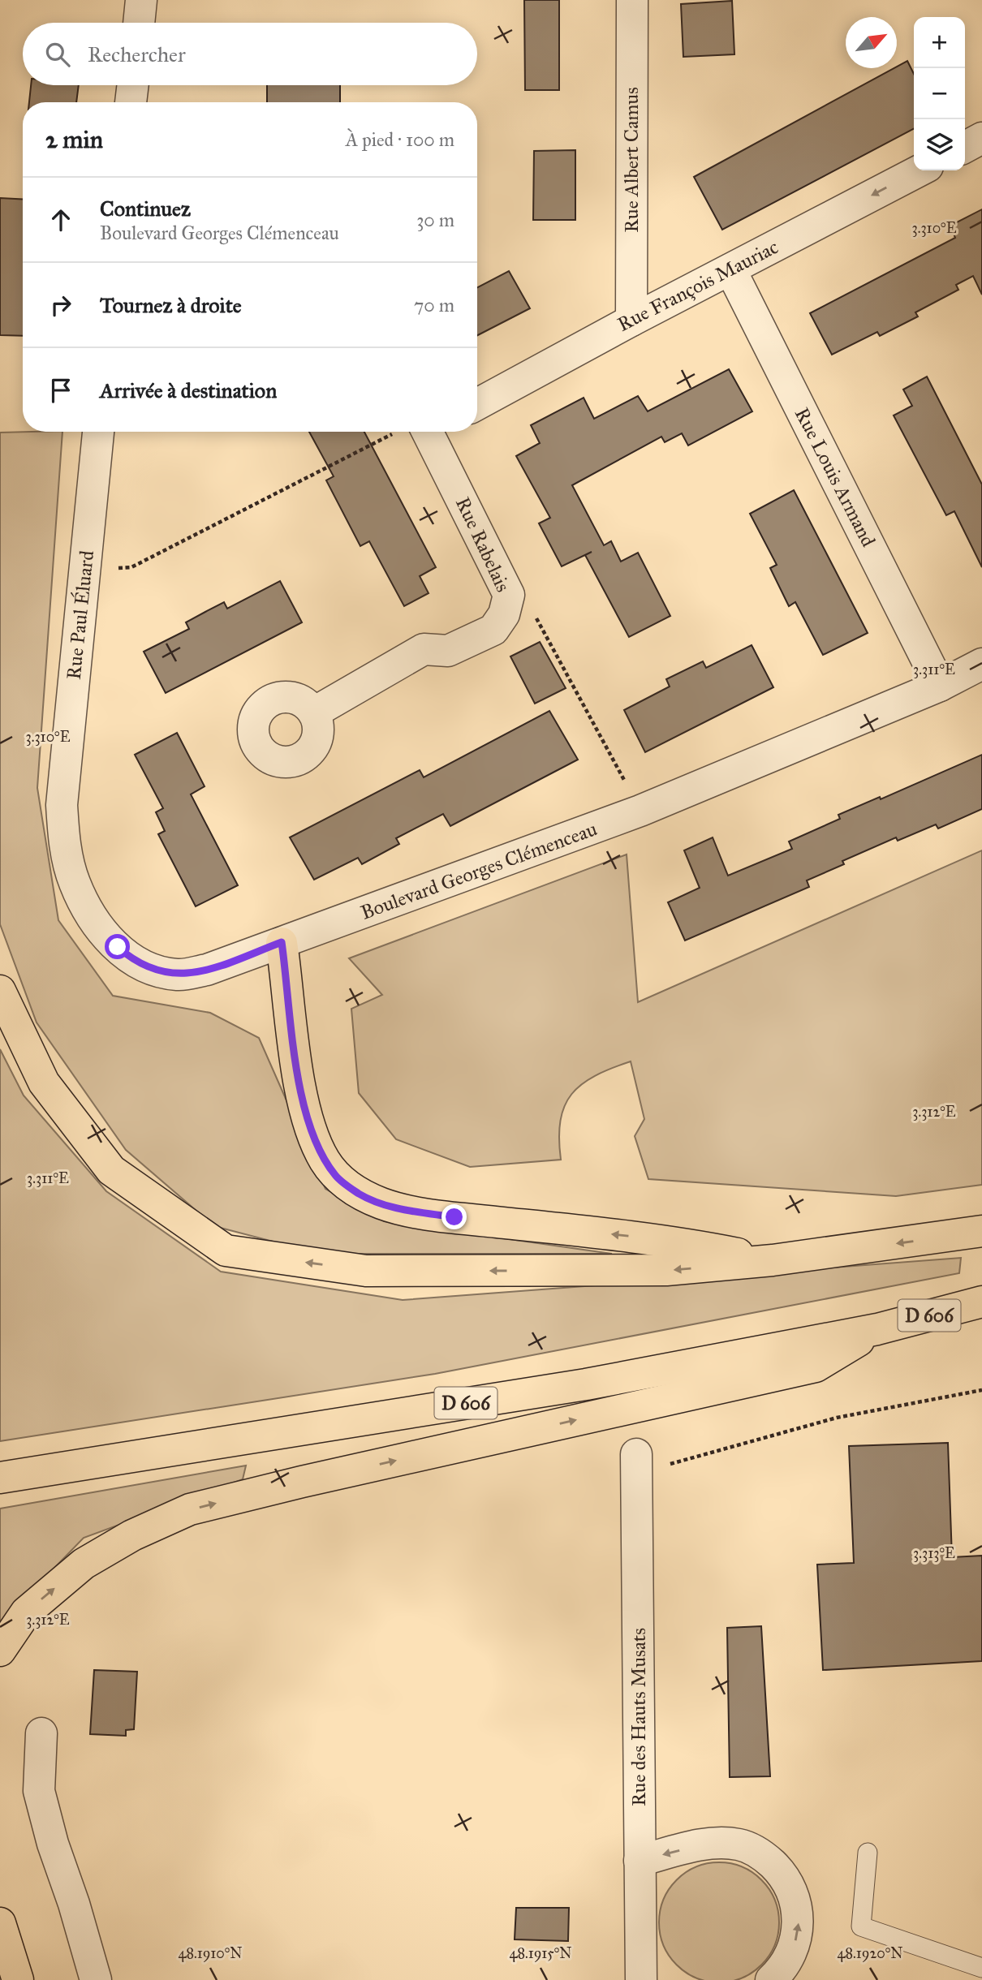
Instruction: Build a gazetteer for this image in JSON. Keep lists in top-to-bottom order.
{
  "streets": {
    "main road": ["D 606"],
    "street": [
      "Rue Albert Camus",
      "Rue François Mauriac",
      "Rue Louis Armand",
      "Rue Rabelais",
      "Rue Paul Éluard",
      "Boulevard Georges Clémenceau",
      "Rue des Hauts Musats"
    ]
  },
  "crossings": [
    ["Rue Albert Camus", "Rue François Mauriac"],
    ["Rue François Mauriac", "Rue Louis Armand"],
    ["Rue Louis Armand", "Boulevard Georges Clémenceau"],
    ["Rue Paul Éluard", "Boulevard Georges Clémenceau"]
  ],
  "one_way": ["Rue François Mauriac"],
  "north": "top right",
  "page": {
    "map_buttons": ["+", "−"],
    "search": "Rechercher",
    "heading": ["2 min", "À pied · 100 m"],
    "list": [
      ["Continuez", "Boulevard Georges Clémenceau", "30 m"],
      ["Tournez à droite", "70 m"],
      "Arrivée à destination"
    ]
  },
  "coordinates": [
    "3.310°E",
    "3.311°E",
    "3.312°E",
    "3.313°E",
    "48.1910°N",
    "48.1915°N",
    "48.1920°N"
  ]
}
